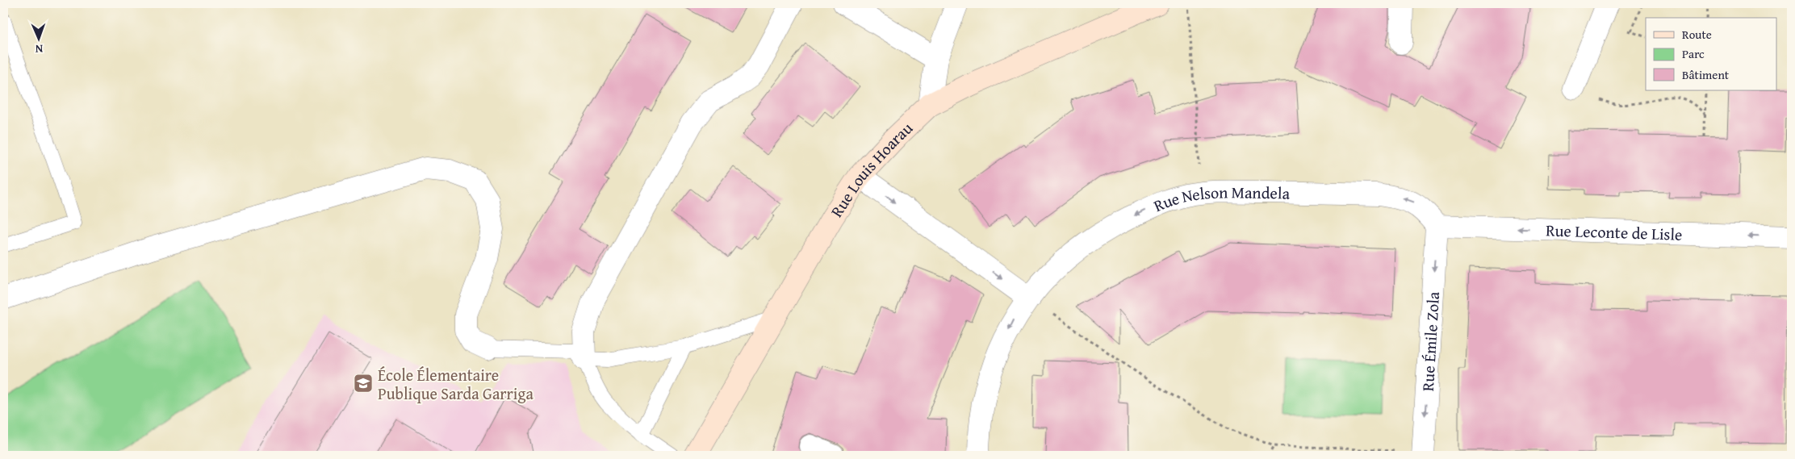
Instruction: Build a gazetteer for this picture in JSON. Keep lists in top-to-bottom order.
{
  "streets": {
    "main road": ["Rue Louis Hoarau"],
    "street": ["Rue Nelson Mandela", "Rue Leconte de Lisle", "Rue Émile Zola"]
  },
  "crossings": [
    ["Rue Nelson Mandela", "Rue Leconte de Lisle"],
    ["Rue Nelson Mandela", "Rue Émile Zola"],
    ["Rue Leconte de Lisle", "Rue Émile Zola"]
  ],
  "one_way": ["Rue Nelson Mandela", "Rue Leconte de Lisle", "Rue Émile Zola"],
  "places": {
    "school or university": ["École Élementaire Publique Sarda Garriga"]
  },
  "legend": ["Route", "Parc", "Bâtiment"],
  "north": "bottom"
}
